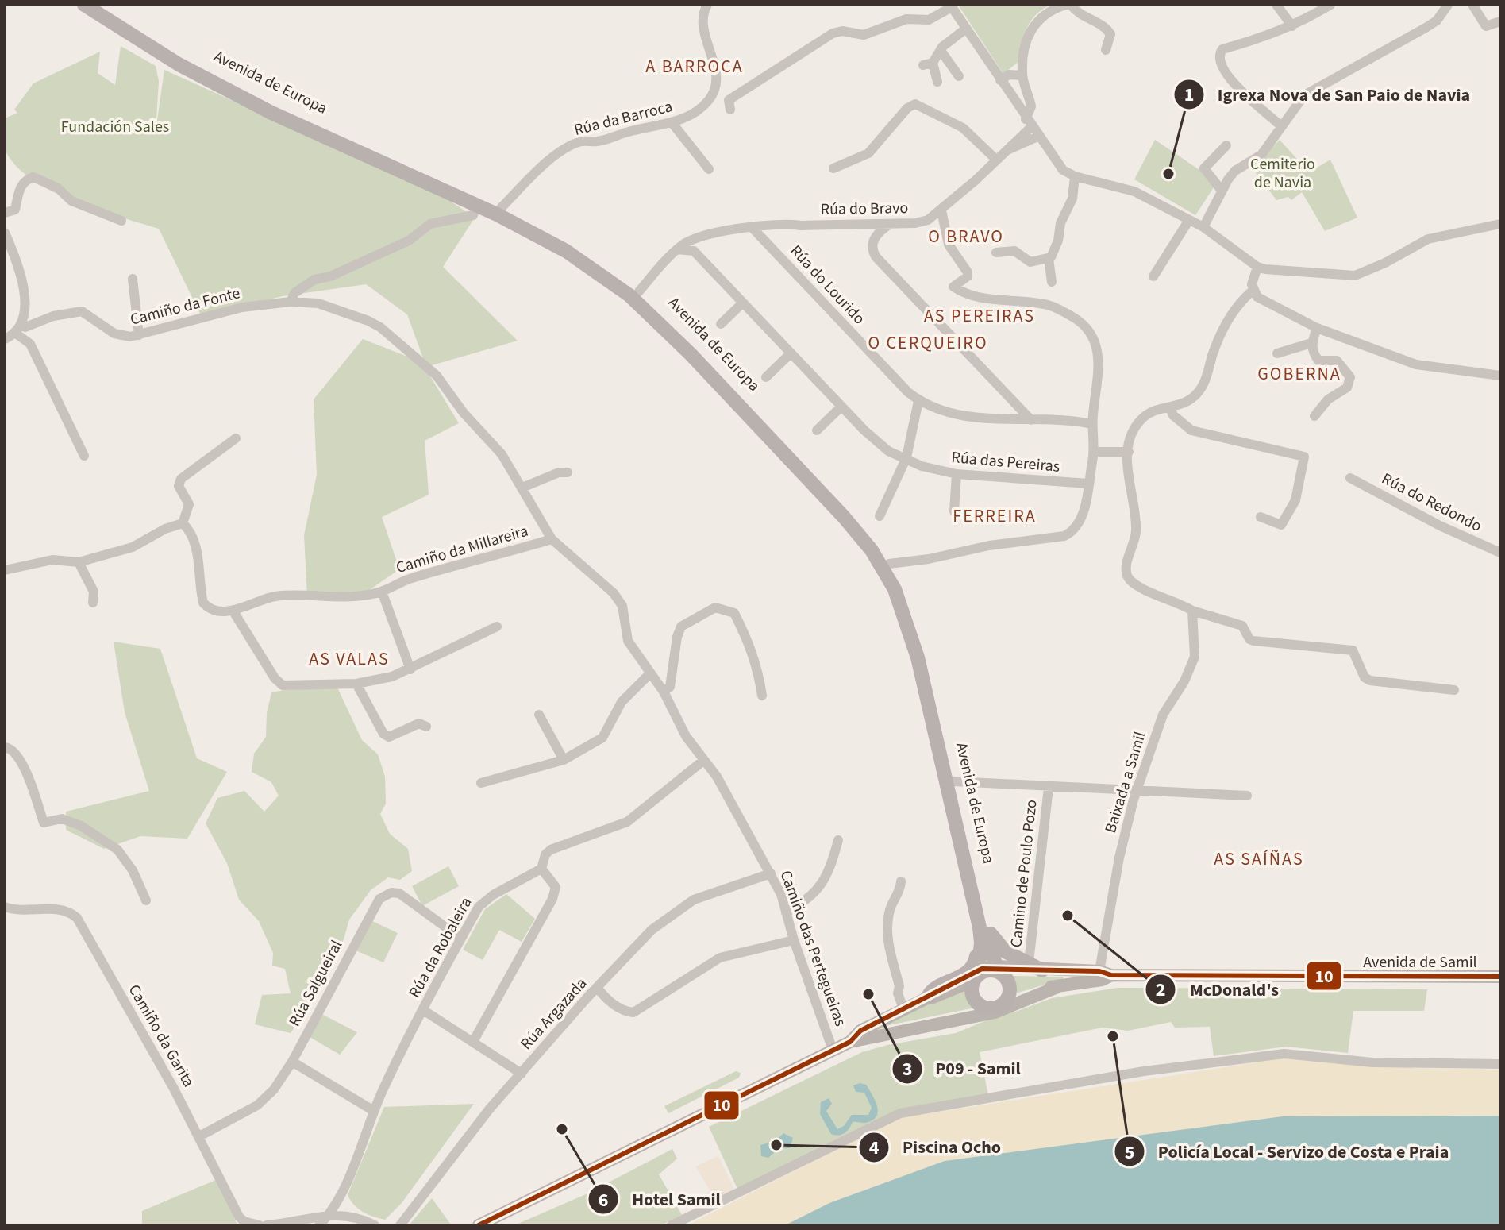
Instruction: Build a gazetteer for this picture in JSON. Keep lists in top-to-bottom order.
{
  "streets": {
    "main road": ["Avenida de Europa"],
    "street": [
      "Rúa da Barroca",
      "Rúa do Bravo",
      "Rúa do Lourido",
      "Camiño da Fonte",
      "Rúa das Pereiras",
      "Rúa do Redondo",
      "Camiño da Millareira",
      "Baixada a Samil",
      "Camino de Poulo Pozo",
      "Rúa da Robaleira",
      "Camiño das Pertegueiras",
      "Avenida de Samil",
      "Rúa Salgueiral",
      "Rúa Argazada",
      "Camiño da Garita"
    ]
  },
  "crossings": [
    ["Avenida de Europa", "Rúa da Barroca"],
    ["Avenida de Europa", "Rúa do Bravo"],
    ["Avenida de Europa", "Avenida de Samil"],
    ["Rúa do Bravo", "Rúa do Lourido"],
    ["Camiño da Fonte", "Camiño das Pertegueiras"],
    ["Camiño da Millareira", "Camiño das Pertegueiras"],
    ["Baixada a Samil", "Avenida de Samil"],
    ["Rúa da Robaleira", "Rúa Salgueiral"],
    ["Camiño das Pertegueiras", "Avenida de Samil"],
    ["Camiño das Pertegueiras", "Rúa Argazada"],
    ["Rúa Salgueiral", "Camiño da Garita"]
  ],
  "districts": [
    "A BARROCA",
    "O BRAVO",
    "AS PEREIRAS",
    "O CERQUEIRO",
    "GOBERNA",
    "FERREIRA",
    "AS VALAS",
    "AS SAÍÑAS"
  ],
  "parks": ["Fundación Sales", "Cemiterio de Navia"],
  "places": [
    "Igrexa Nova de San Paio de Navia",
    "McDonald's",
    "P09 - Samil",
    "Policía Local - Servizo de Costa e Praia",
    "Hotel Samil",
    "Piscina Ocho"
  ],
  "lines": ["transit line 10"]
}
